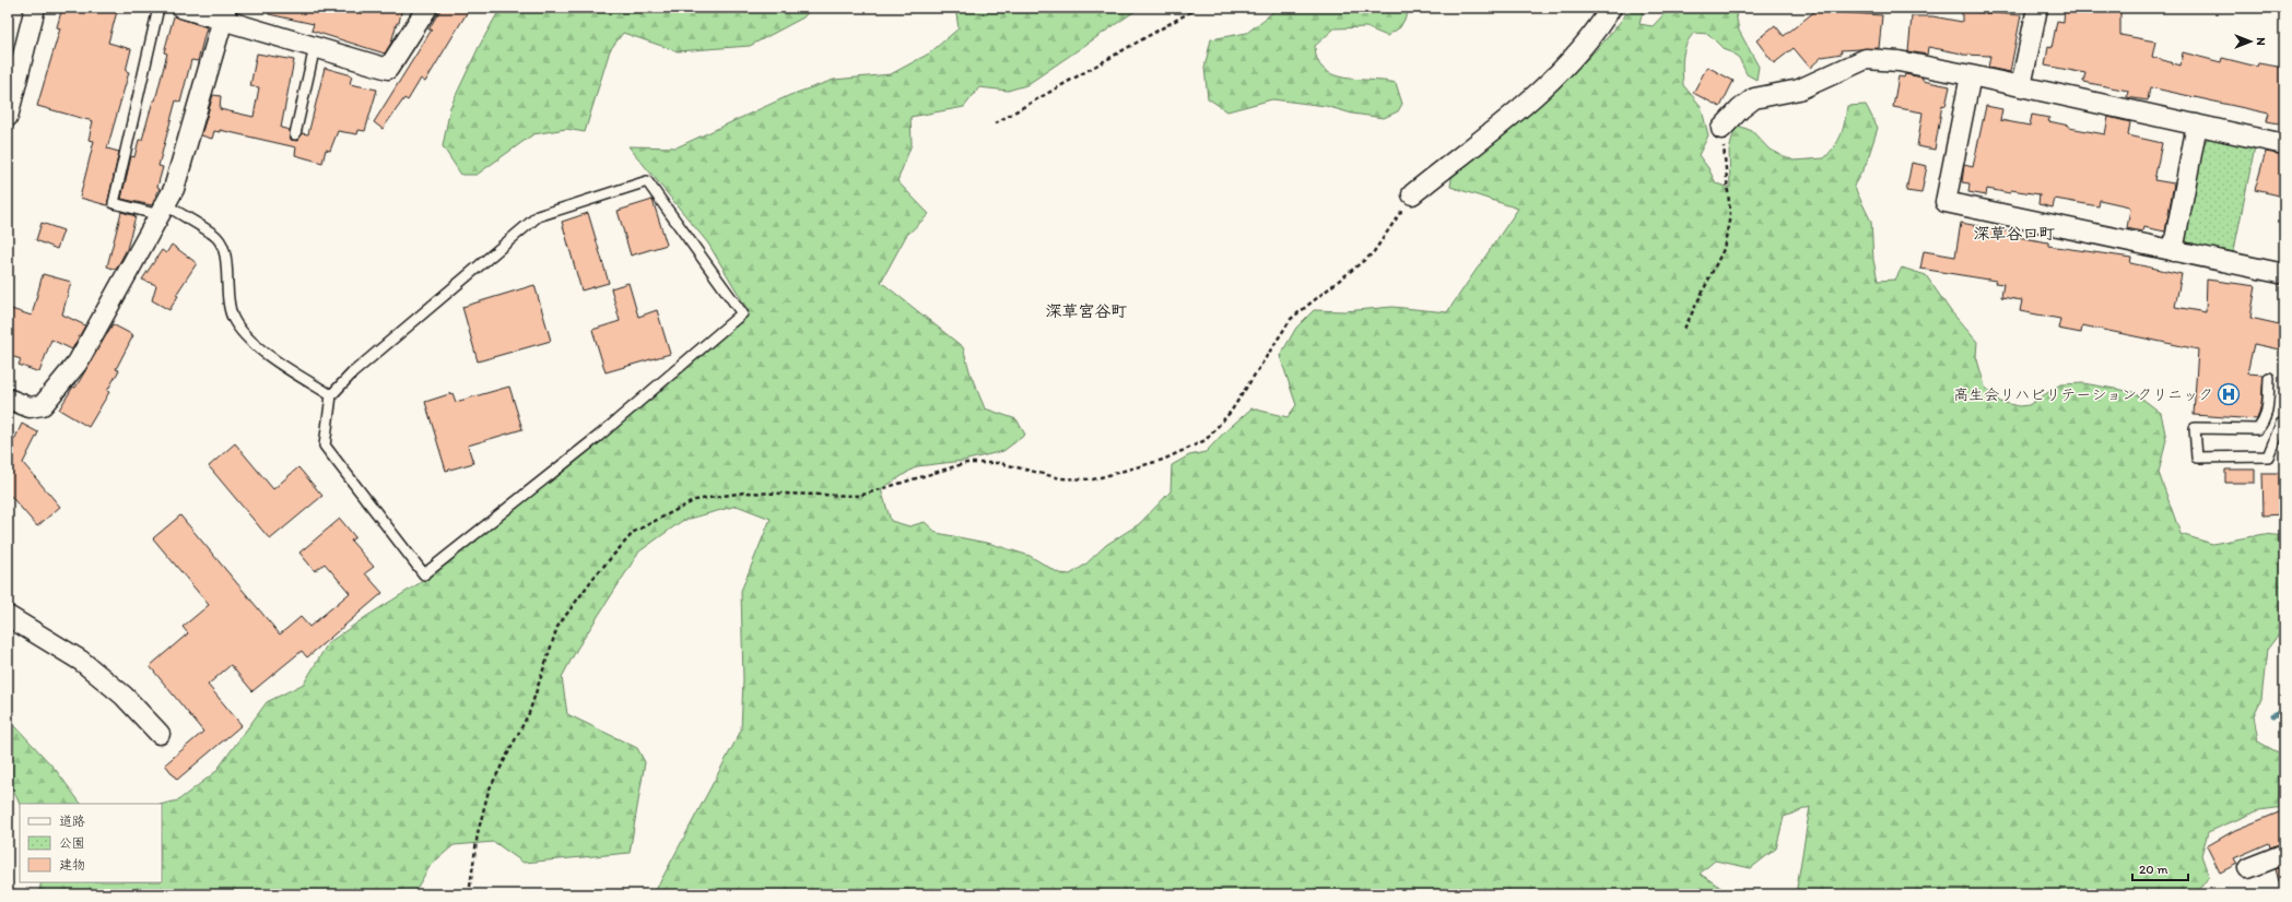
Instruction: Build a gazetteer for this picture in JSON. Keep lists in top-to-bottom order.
{
  "districts": ["深草谷口町", "深草宮谷町"],
  "places": {
    "hospital": ["高生会リハビリテーションクリニック"]
  },
  "legend": ["道路", "公園", "建物"],
  "scale_bar": "20 m",
  "north": "right"
}
